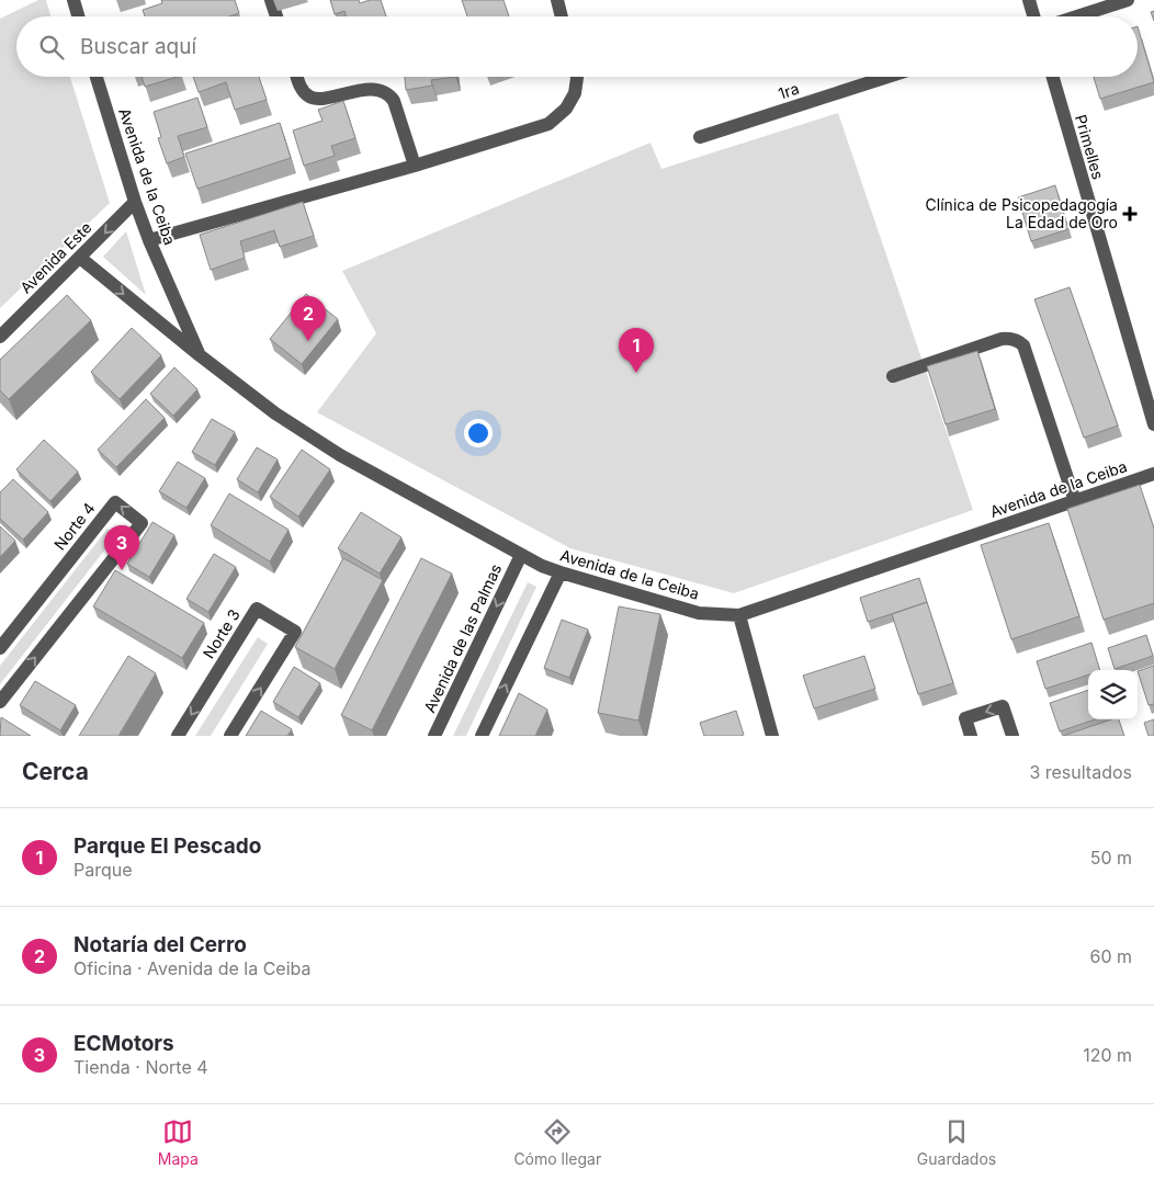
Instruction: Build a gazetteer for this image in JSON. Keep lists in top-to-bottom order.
{
  "streets": {
    "street": [
      "1ra",
      "Primelles",
      "Avenida de la Ceiba",
      "Avenida Este",
      "Norte 4",
      "Norte 3",
      "Avenida de las Palmas"
    ]
  },
  "crossings": [
    ["Avenida de la Ceiba", "Avenida Este"],
    ["Avenida de la Ceiba", "Avenida de las Palmas"]
  ],
  "one_way": ["Avenida Este"],
  "places": {
    "health": ["Clínica de Psicopedagogía La Edad de Oro"]
  },
  "page": {
    "search": "Buscar aquí",
    "pins": ["2", "1", "3"],
    "heading": ["Cerca", "3 resultados"],
    "list": [
      {
        "mark": "1",
        "name": "Parque El Pescado",
        "note": "Parque",
        "value": "50 m"
      },
      {
        "mark": "2",
        "name": "Notaría del Cerro",
        "note": "Oficina · Avenida de la Ceiba",
        "value": "60 m"
      },
      {
        "mark": "3",
        "name": "ECMotors",
        "note": "Tienda · Norte 4",
        "value": "120 m"
      }
    ],
    "nav": ["Mapa", "Cómo llegar", "Guardados"]
  }
}
